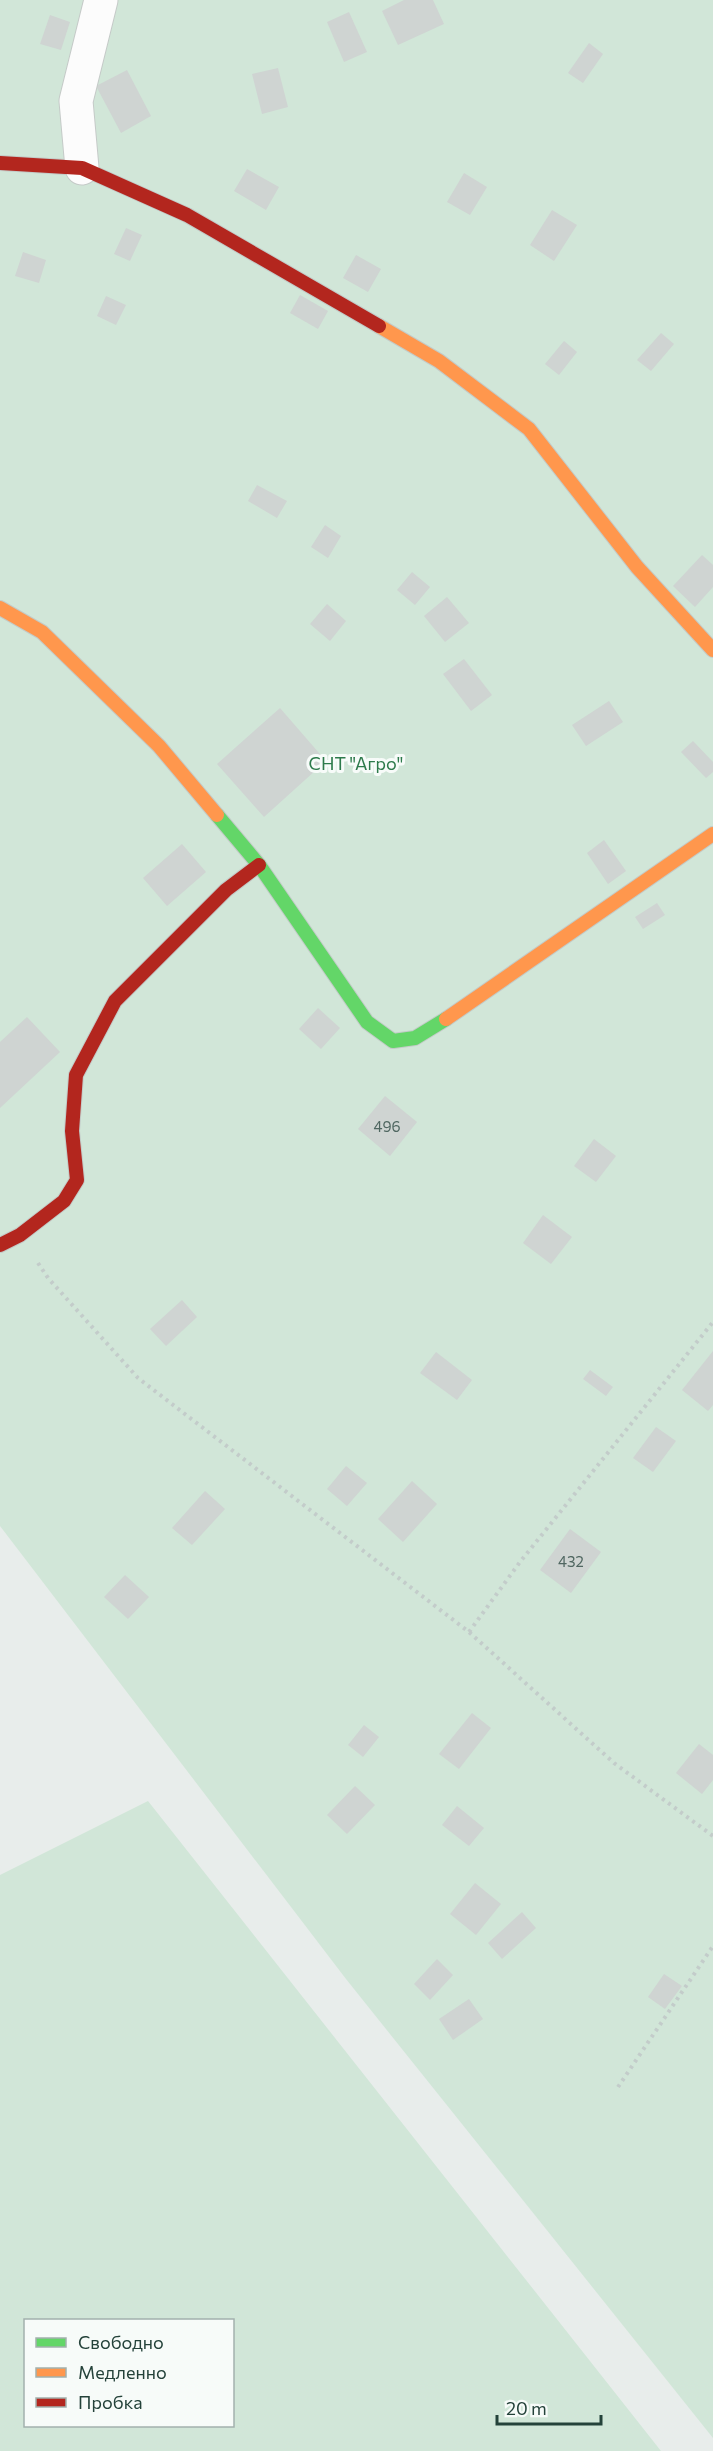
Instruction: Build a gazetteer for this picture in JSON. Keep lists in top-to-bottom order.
{
  "parks": ["СНТ \"Агро\""],
  "house_numbers": ["496", "432"],
  "legend": ["Свободно", "Медленно", "Пробка"],
  "scale_bar": "20 m"
}
